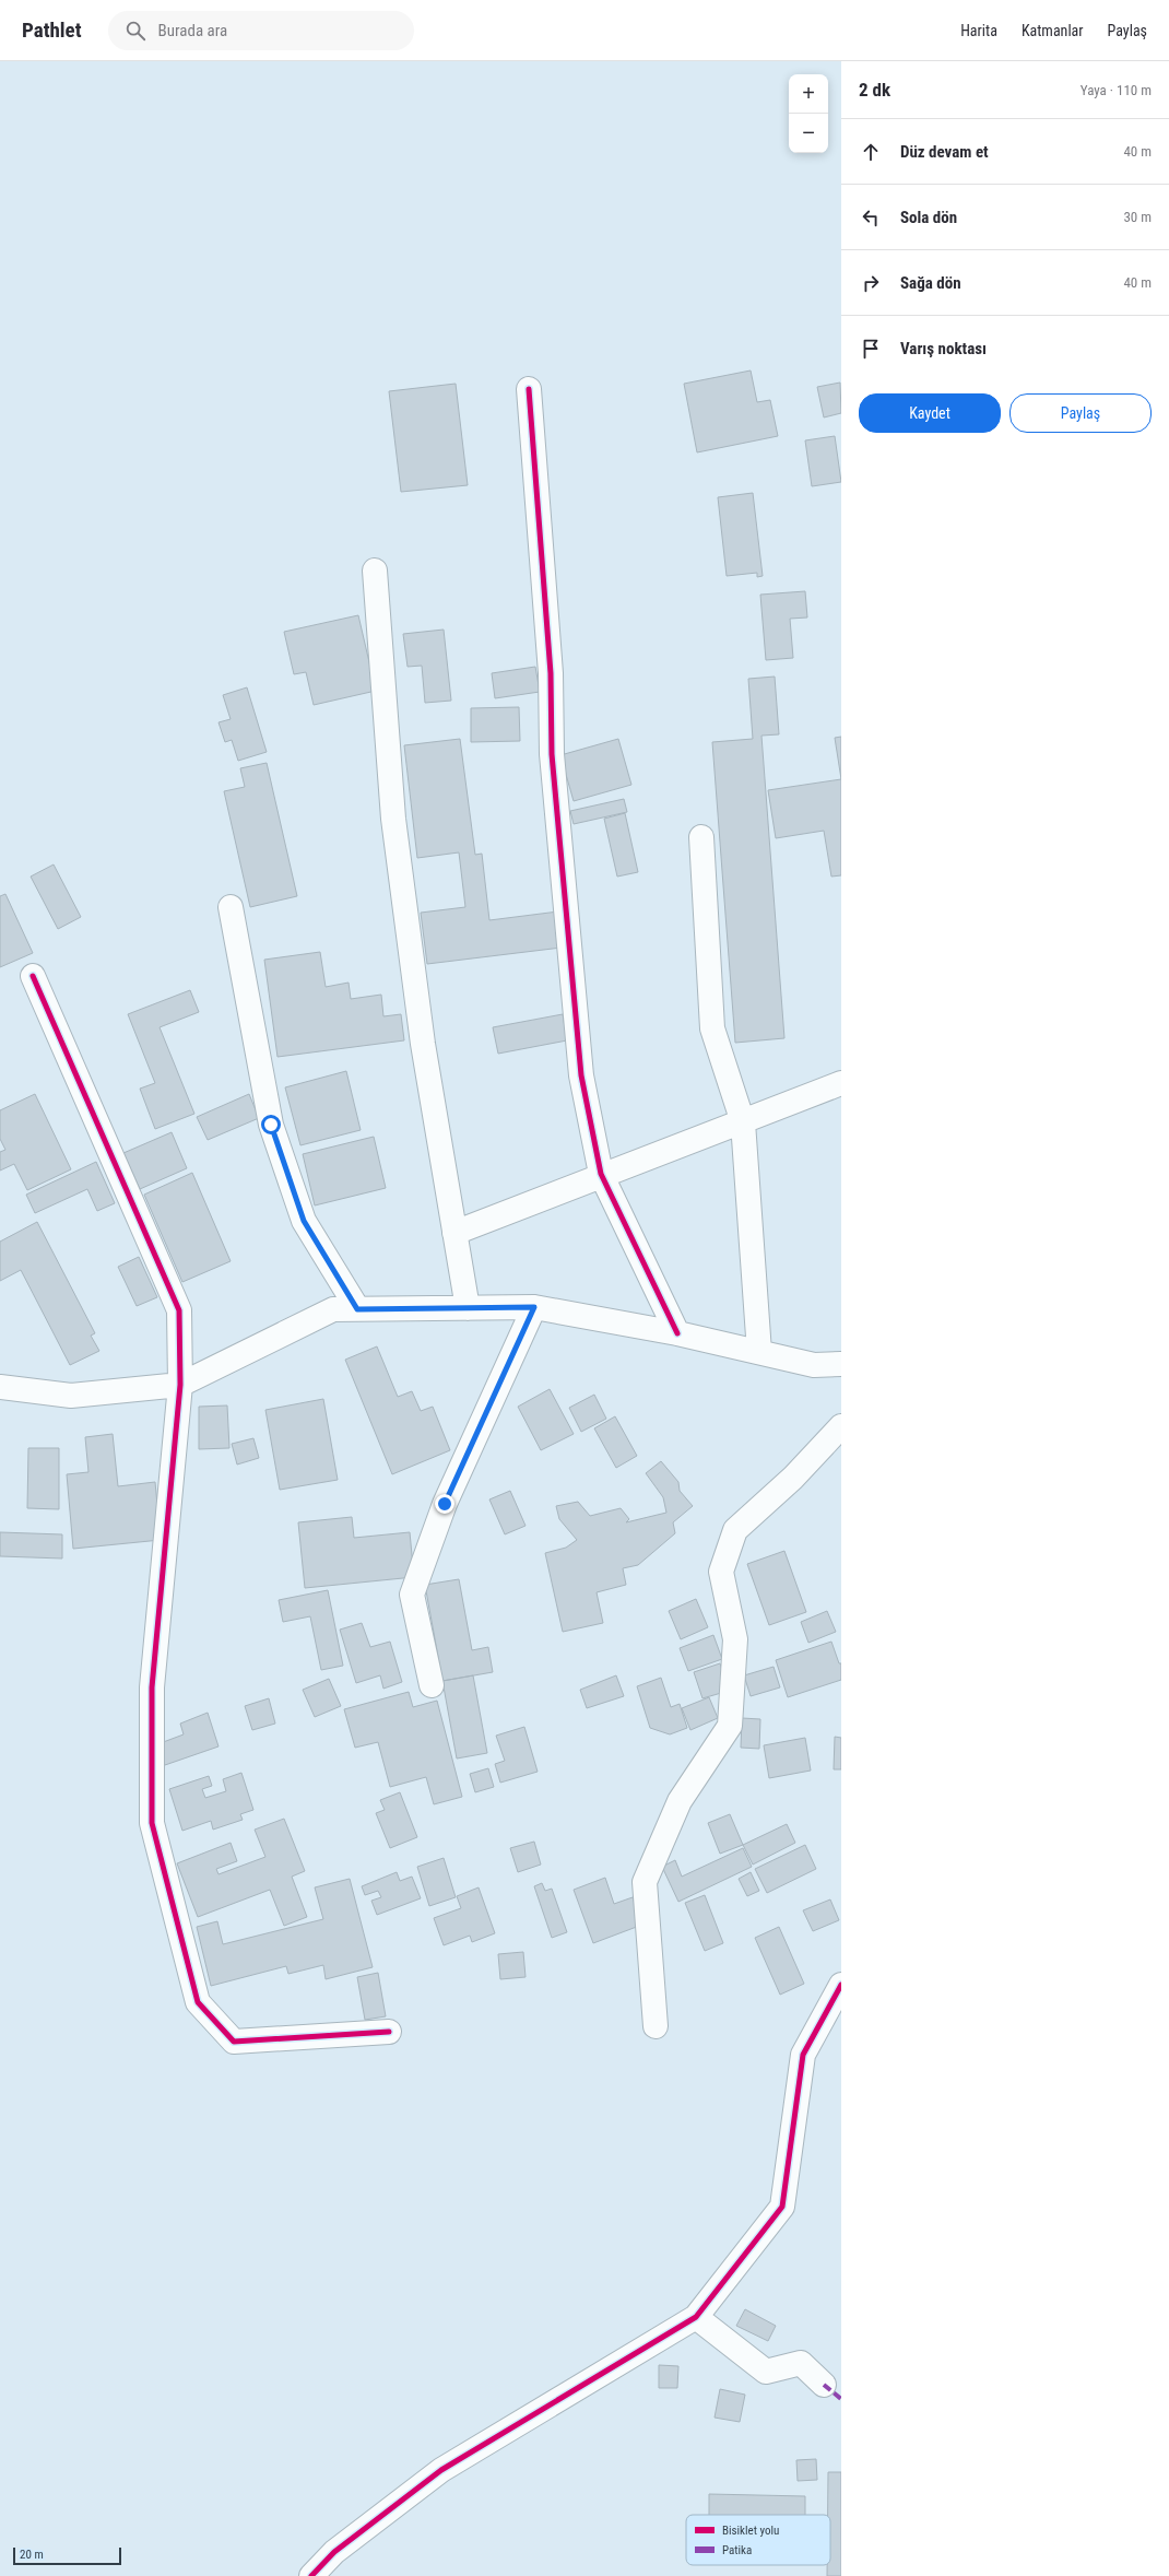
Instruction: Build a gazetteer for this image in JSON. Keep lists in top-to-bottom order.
{
  "legend": ["Bisiklet yolu", "Patika"],
  "scale_bar": "20 m",
  "page": {
    "header": "Pathlet",
    "search": "Burada ara",
    "nav": ["Harita", "Katmanlar", "Paylaş"],
    "heading": ["2 dk", "Yaya · 110 m"],
    "map_buttons": ["+", "−"],
    "list": [
      ["Düz devam et", "40 m"],
      ["Sola dön", "30 m"],
      ["Sağa dön", "40 m"],
      "Varış noktası"
    ],
    "buttons": ["Kaydet", "Paylaş"],
    "scale": "20 m"
  }
}
